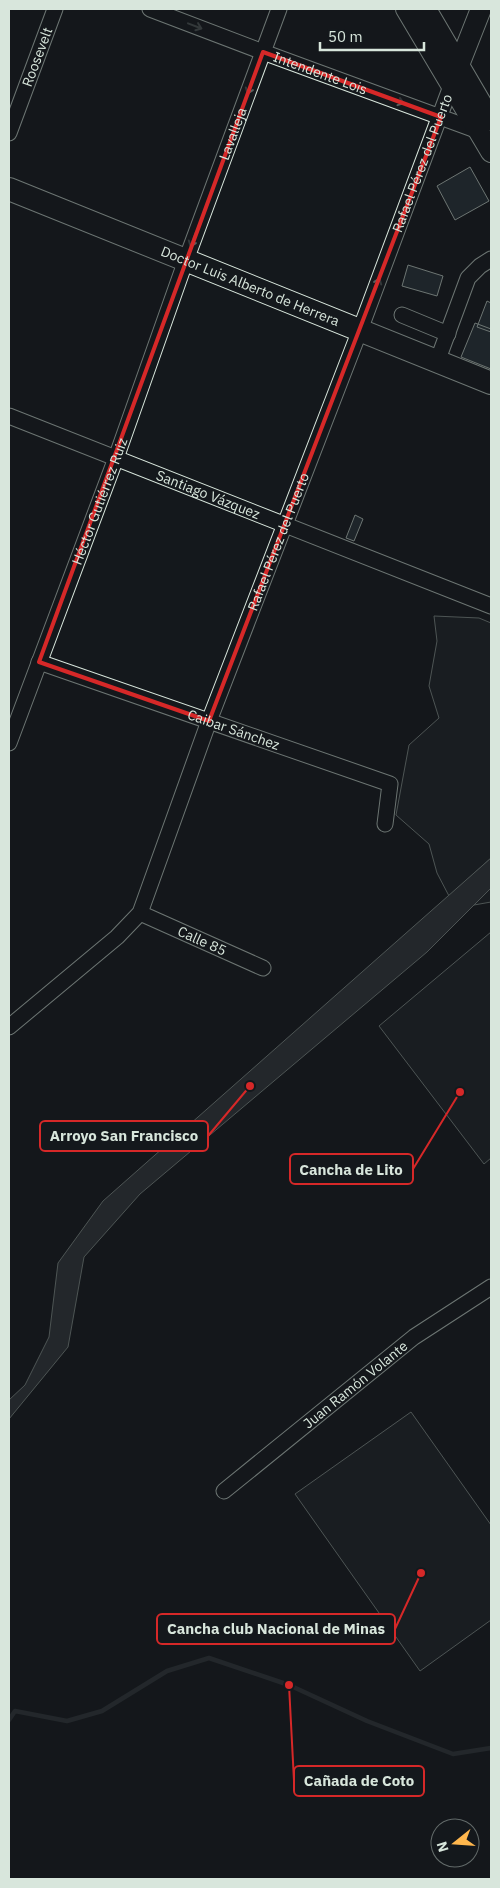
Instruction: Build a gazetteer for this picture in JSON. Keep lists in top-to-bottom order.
{
  "streets": {
    "highway": ["Doctor Luis Alberto de Herrera"],
    "main road": ["Rafael Pérez del Puerto"],
    "street": [
      "Roosevelt",
      "Intendente Lois",
      "Lavalleja",
      "Santiago Vázquez",
      "Héctor Gutiérrez Ruiz",
      "Caibar Sánchez",
      "Calle 85",
      "Juan Ramón Volante"
    ]
  },
  "crossings": [
    ["Intendente Lois", "Lavalleja"],
    ["Intendente Lois", "Rafael Pérez del Puerto"],
    ["Lavalleja", "Doctor Luis Alberto de Herrera"],
    ["Lavalleja", "Héctor Gutiérrez Ruiz"],
    ["Rafael Pérez del Puerto", "Doctor Luis Alberto de Herrera"],
    ["Rafael Pérez del Puerto", "Santiago Vázquez"],
    ["Rafael Pérez del Puerto", "Caibar Sánchez"],
    ["Rafael Pérez del Puerto", "Calle 85"],
    ["Doctor Luis Alberto de Herrera", "Héctor Gutiérrez Ruiz"],
    ["Santiago Vázquez", "Héctor Gutiérrez Ruiz"],
    ["Héctor Gutiérrez Ruiz", "Caibar Sánchez"]
  ],
  "one_way": ["Intendente Lois", "Lavalleja"],
  "places": [
    "Arroyo San Francisco",
    "Cancha de Lito",
    "Cancha club Nacional de Minas",
    "Cañada de Coto"
  ],
  "scale_bar": "50 m",
  "north": "left"
}
